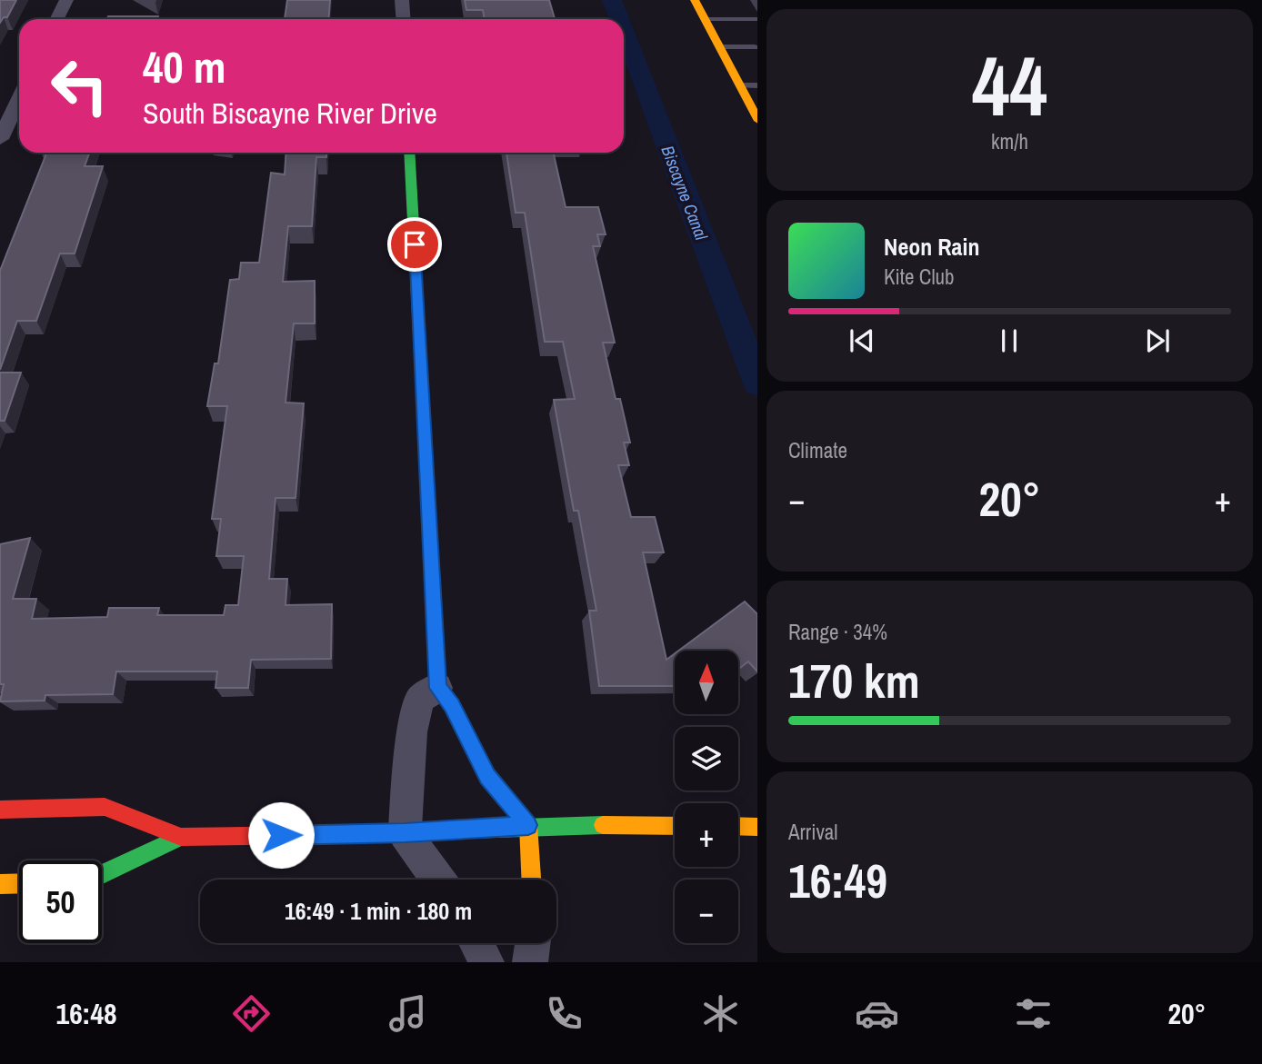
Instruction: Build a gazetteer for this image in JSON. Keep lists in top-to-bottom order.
{
  "water": ["Biscayne Canal"],
  "north": "top",
  "page": {
    "tile": [
      ["44", "km/h"],
      "Climate",
      ["Range · 34%", "170 km"],
      ["Arrival", "16:49"]
    ],
    "turn": ["40 m", "South Biscayne River Drive"],
    "song": ["Neon Rain", "Kite Club"],
    "heat": ["−", "20°", "+"],
    "map_buttons": ["+", "−"],
    "limit": "50",
    "trip": "16:49 · 1 min · 180 m",
    "tabs": ["16:48", "20°"]
  }
}
